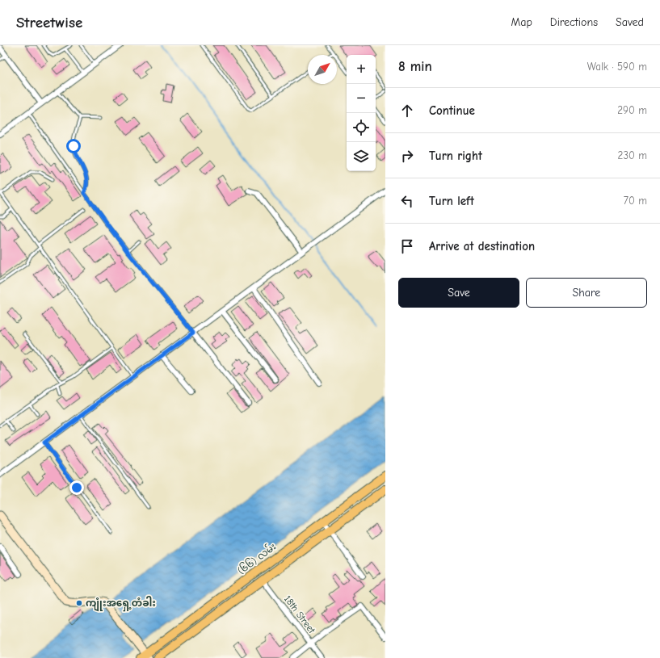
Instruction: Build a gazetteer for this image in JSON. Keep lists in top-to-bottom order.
{
  "streets": {
    "main road": ["(၆၆) လမ်း"],
    "street": ["18th Street"]
  },
  "places": ["ကျုံးအရှေ့တံခါး"],
  "north": "top right",
  "page": {
    "header": "Streetwise",
    "nav": ["Map", "Directions", "Saved"],
    "heading": ["8 min", "Walk · 590 m"],
    "map_buttons": ["+", "−"],
    "list": [
      ["Continue", "290 m"],
      ["Turn right", "230 m"],
      ["Turn left", "70 m"],
      "Arrive at destination"
    ],
    "buttons": ["Save", "Share"]
  }
}
